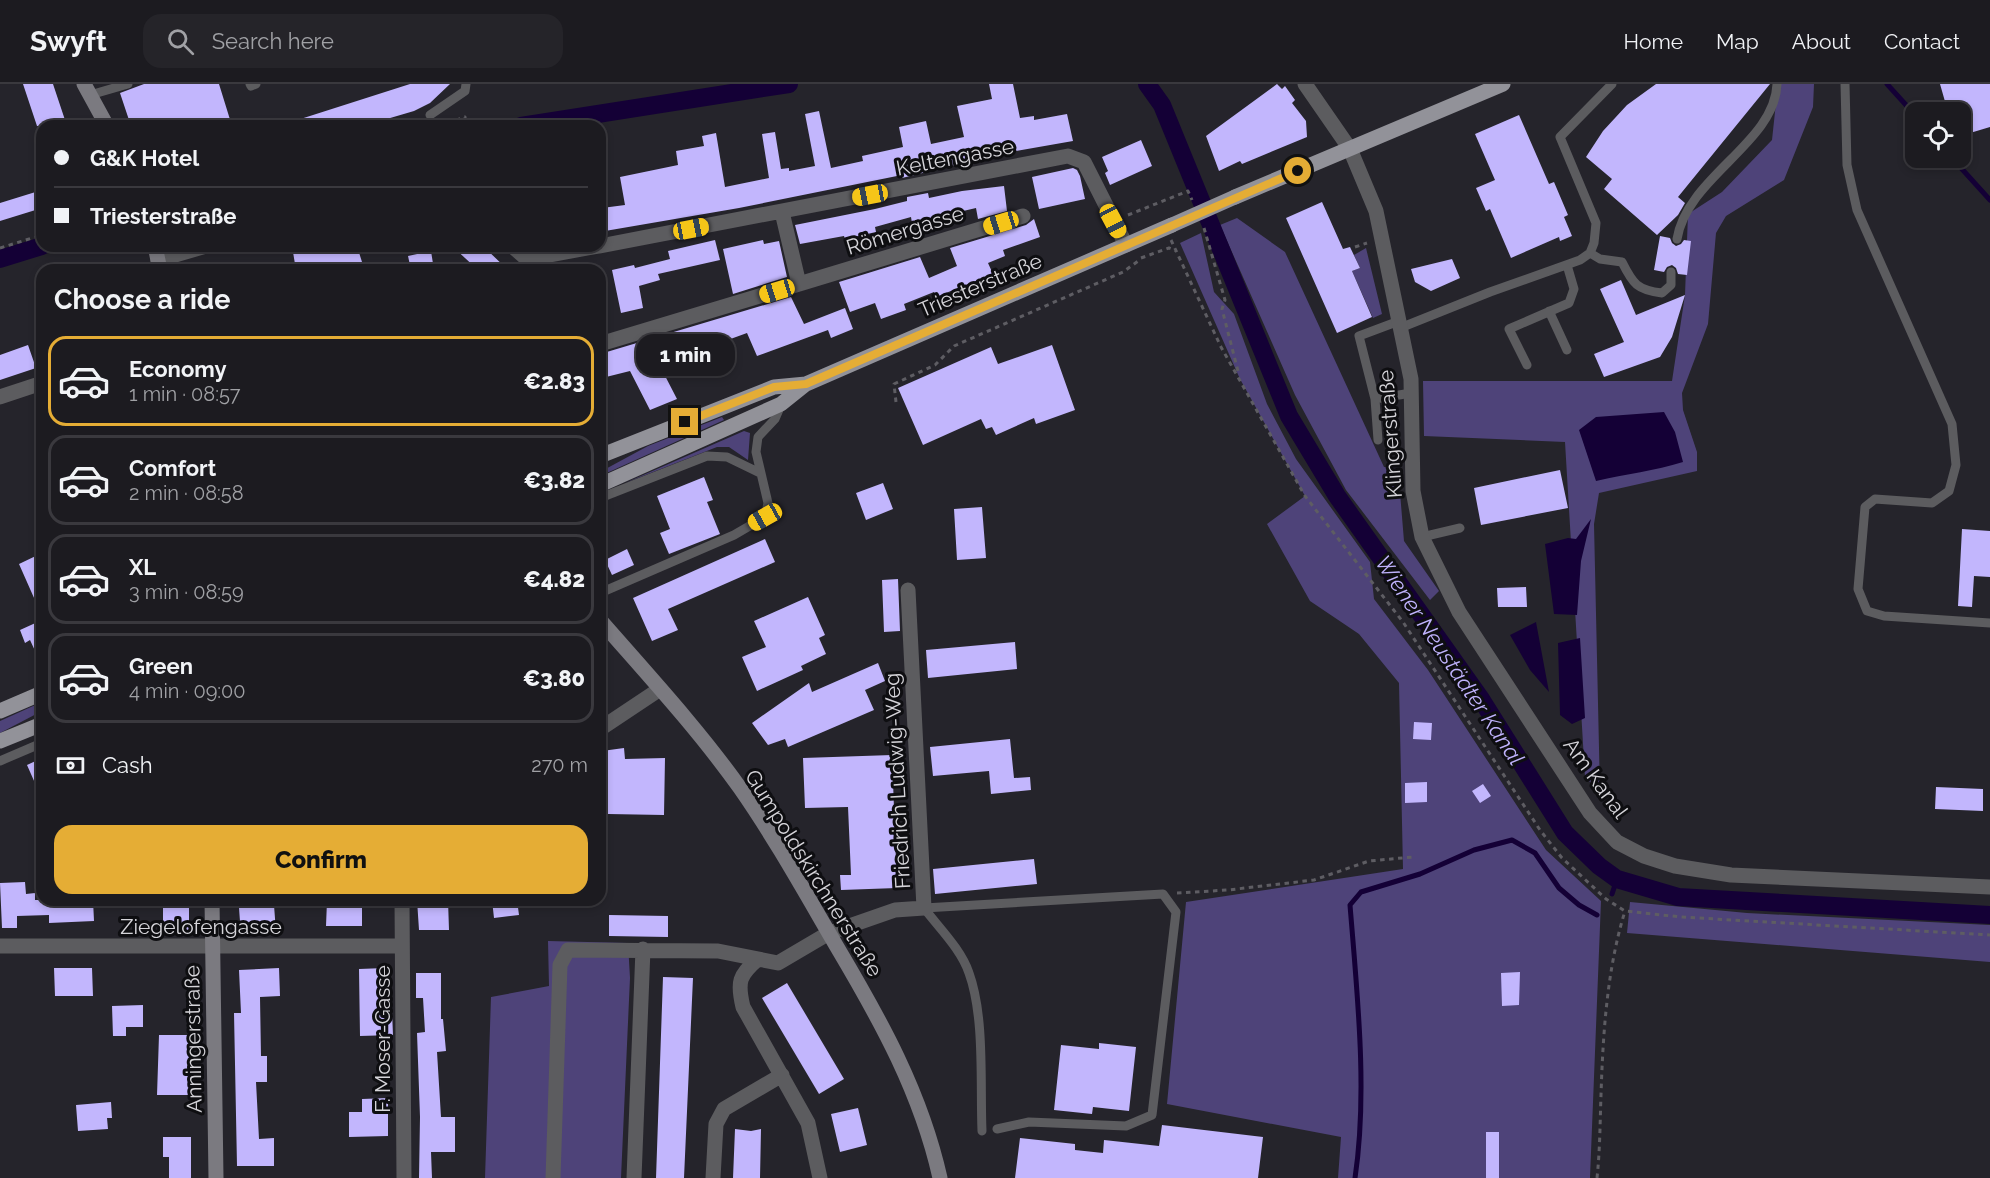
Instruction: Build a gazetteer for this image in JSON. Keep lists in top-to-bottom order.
{
  "streets": {
    "main road": ["Triesterstraße"],
    "street": [
      "Keltengasse",
      "Römergasse",
      "Klingerstraße",
      "Am Kanal",
      "Friedrich Ludwig-Weg",
      "Gumpoldskirchnerstraße",
      "Ziegelofengasse",
      "Anningerstraße",
      "F. Moser-Gasse"
    ]
  },
  "crossings": [
    ["Keltengasse", "Triesterstraße"],
    ["Triesterstraße", "Klingerstraße"],
    ["Klingerstraße", "Am Kanal"],
    ["Friedrich Ludwig-Weg", "Gumpoldskirchnerstraße"],
    ["Ziegelofengasse", "Anningerstraße"],
    ["Ziegelofengasse", "F. Moser-Gasse"]
  ],
  "water": ["Wiener Neustädter Kanal"],
  "page": {
    "header": "Swyft",
    "search": "Search here",
    "nav": [
      "Home",
      "Map",
      "About",
      "Contact"
    ],
    "banner": ["G&K Hotel", "Triesterstraße"],
    "heading": "Choose a ride",
    "bubble": "1 min",
    "list": [
      {
        "name": "Economy",
        "note": "1 min · 08:57",
        "value": "€2.83"
      },
      {
        "name": "Comfort",
        "note": "2 min · 08:58",
        "value": "€3.82"
      },
      {
        "name": "XL",
        "note": "3 min · 08:59",
        "value": "€4.82"
      },
      {
        "name": "Green",
        "note": "4 min · 09:00",
        "value": "€3.80"
      }
    ],
    "pay": ["Cash", "270 m"],
    "buttons": "Confirm"
  }
}
